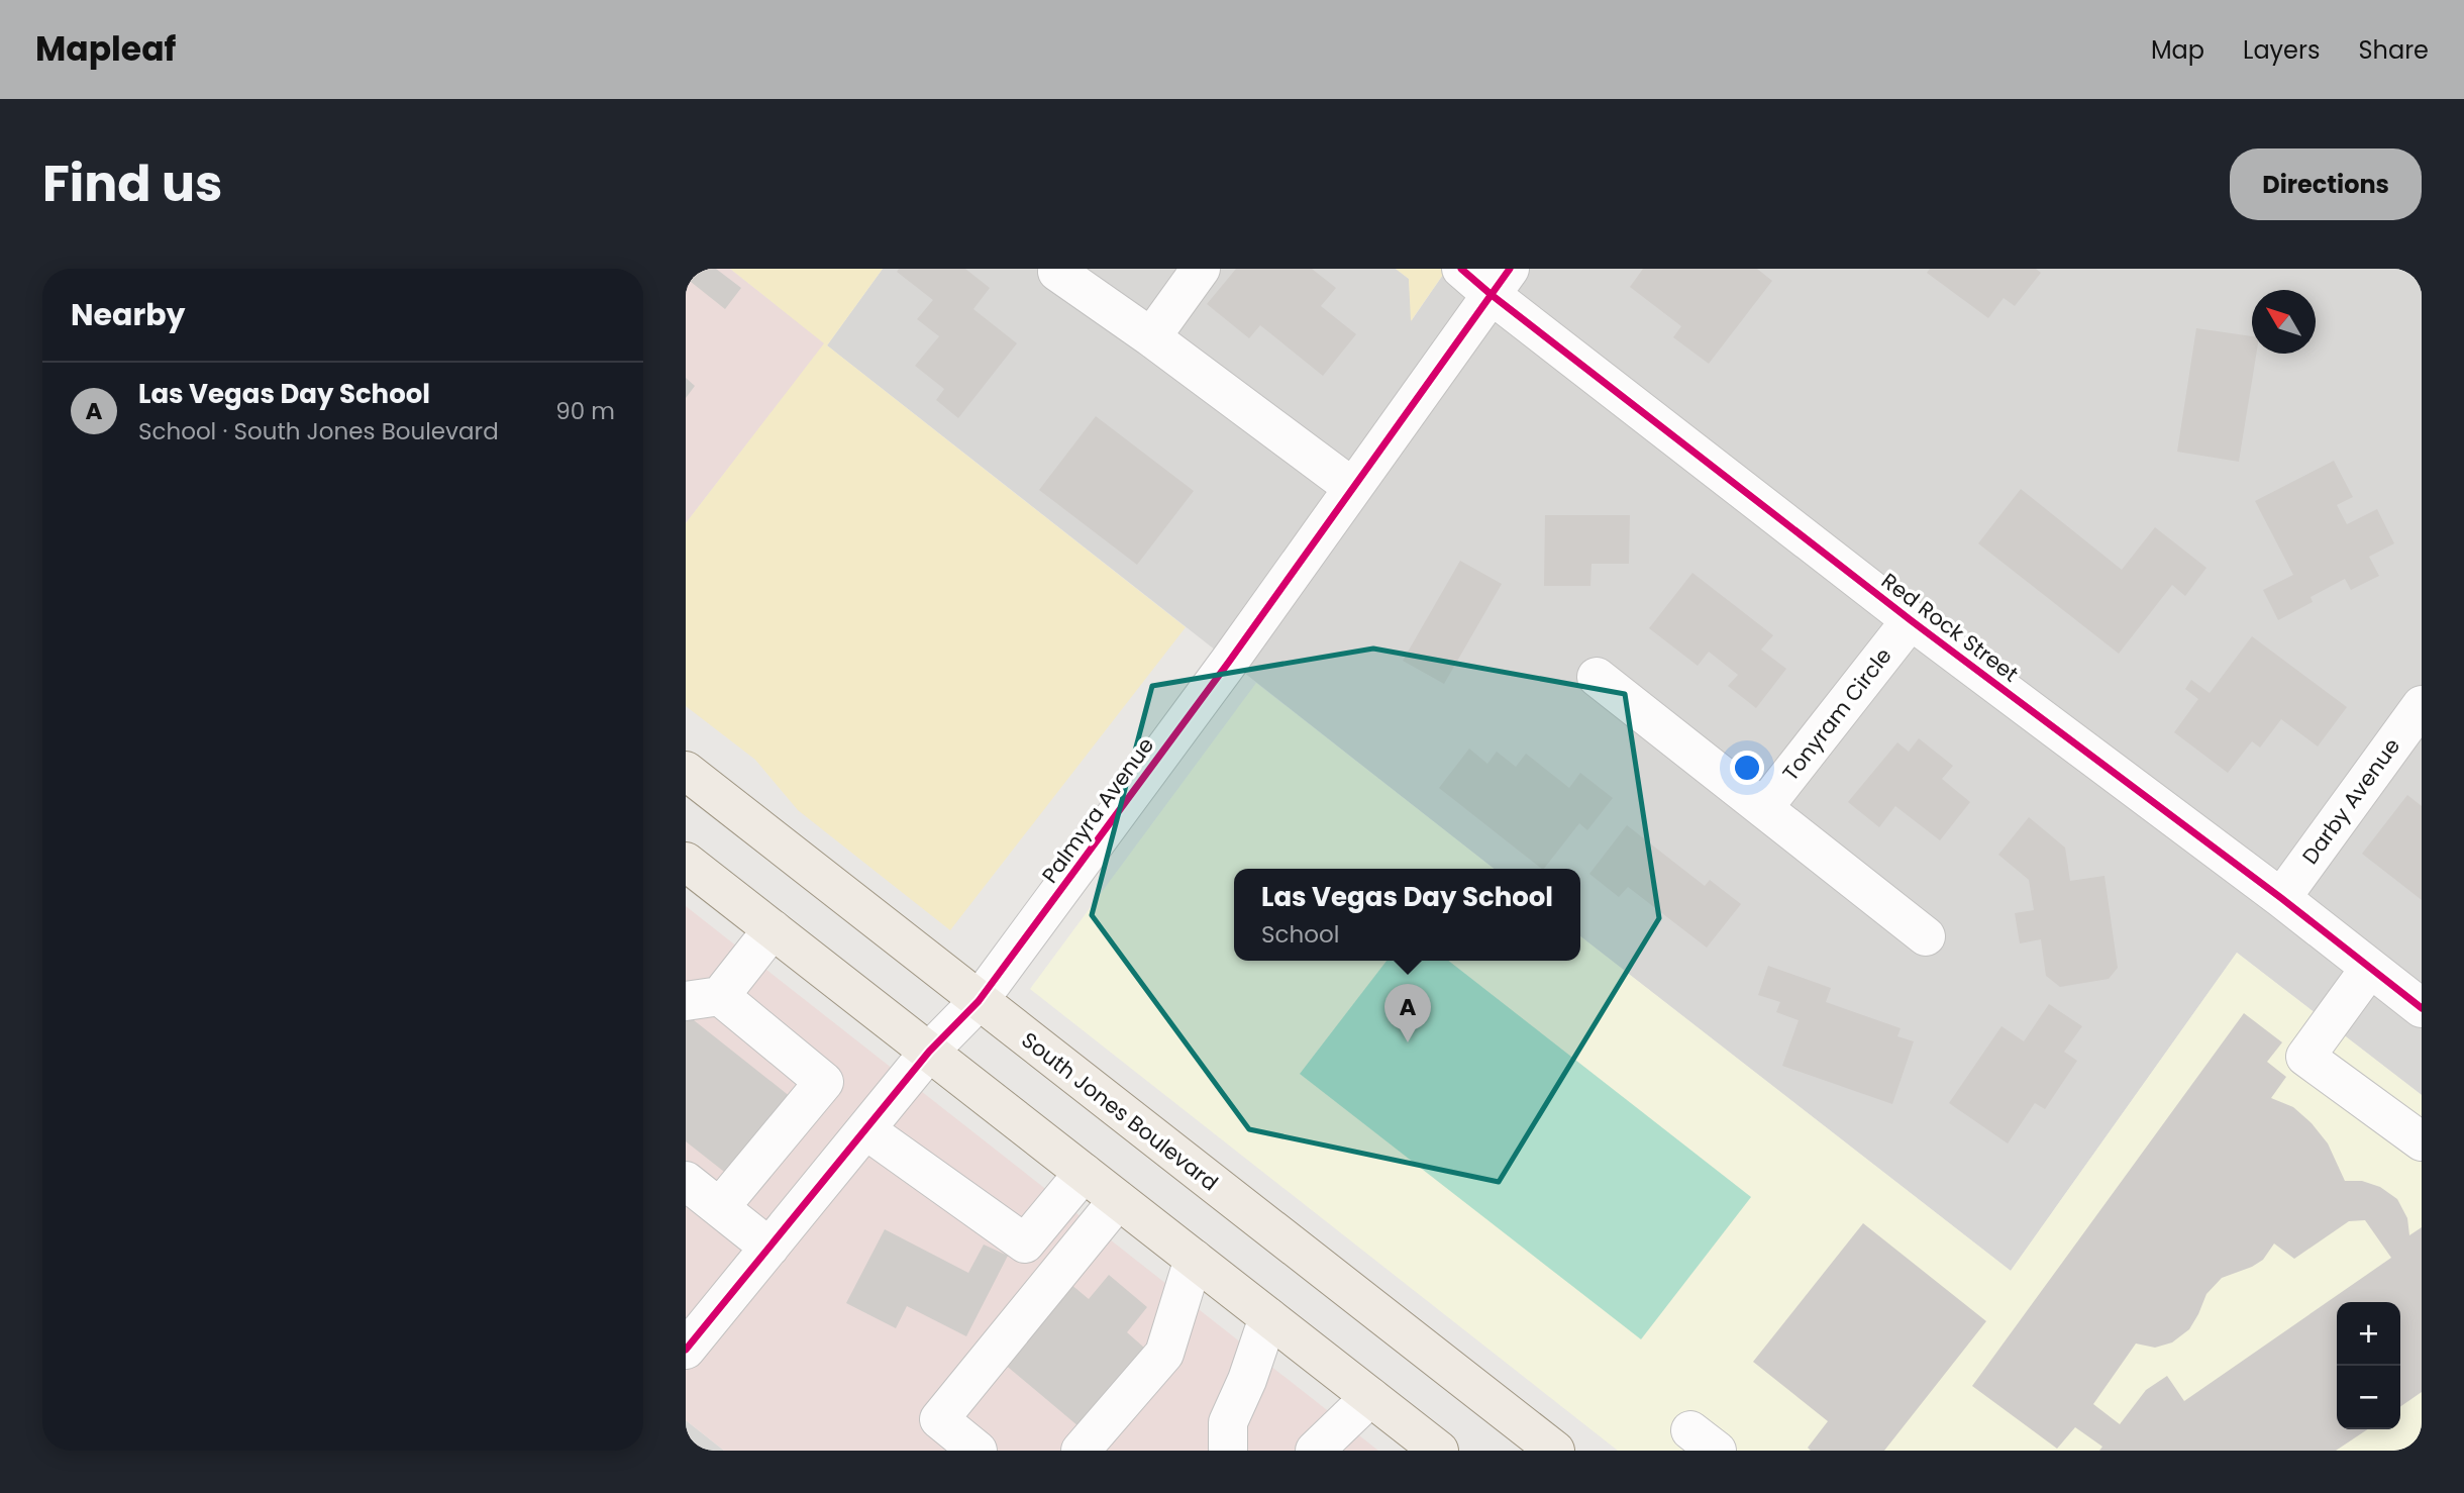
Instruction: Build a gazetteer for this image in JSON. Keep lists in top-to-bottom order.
{
  "streets": {
    "main road": ["South Jones Boulevard"],
    "street": [
      "Red Rock Street",
      "Tonyram Circle",
      "Darby Avenue",
      "Palmyra Avenue"
    ]
  },
  "crossings": [
    ["Red Rock Street", "Tonyram Circle"],
    ["Red Rock Street", "Darby Avenue"],
    ["Red Rock Street", "Palmyra Avenue"],
    ["Palmyra Avenue", "South Jones Boulevard"]
  ],
  "north": "top left",
  "page": {
    "header": "Mapleaf",
    "nav": ["Map", "Layers", "Share"],
    "title": "Find us",
    "buttons": "Directions",
    "heading": "Nearby",
    "list": [
      {
        "mark": "A",
        "name": "Las Vegas Day School",
        "note": "School · South Jones Boulevard",
        "value": "90 m"
      }
    ],
    "popup": ["Las Vegas Day School", "School"],
    "pins": "A",
    "map_buttons": ["+", "−"]
  }
}
